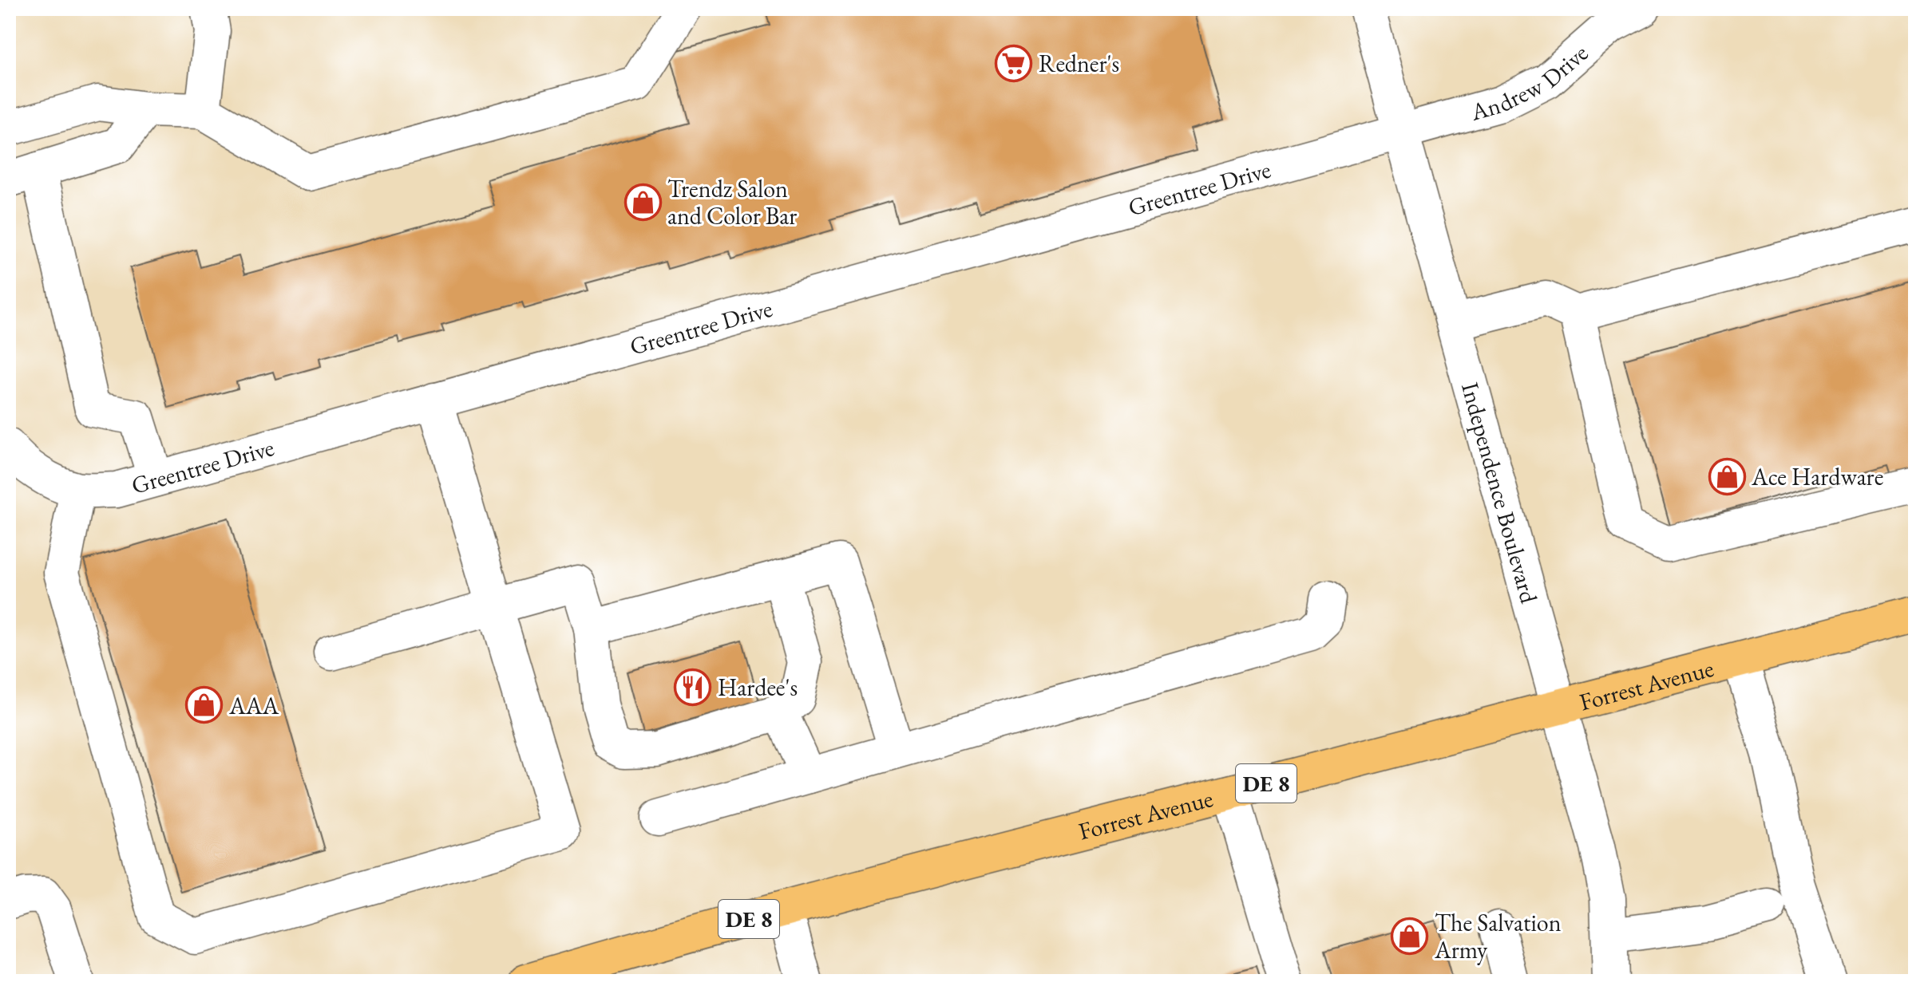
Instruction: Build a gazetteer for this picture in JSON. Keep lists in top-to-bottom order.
{
  "streets": {
    "highway": ["Forrest Avenue", "DE 8"],
    "street": ["Andrew Drive", "Greentree Drive", "Independence Boulevard"]
  },
  "crossings": [
    ["Andrew Drive", "Greentree Drive"],
    ["Andrew Drive", "Independence Boulevard"],
    ["Greentree Drive", "Independence Boulevard"],
    ["Independence Boulevard", "Forrest Avenue"]
  ],
  "places": {
    "supermarket": ["Redner's"],
    "shop": [
      "Trendz Salon and Color Bar",
      "Ace Hardware",
      "AAA",
      "The Salvation Army"
    ],
    "restaurant": ["Hardee's"]
  }
}
